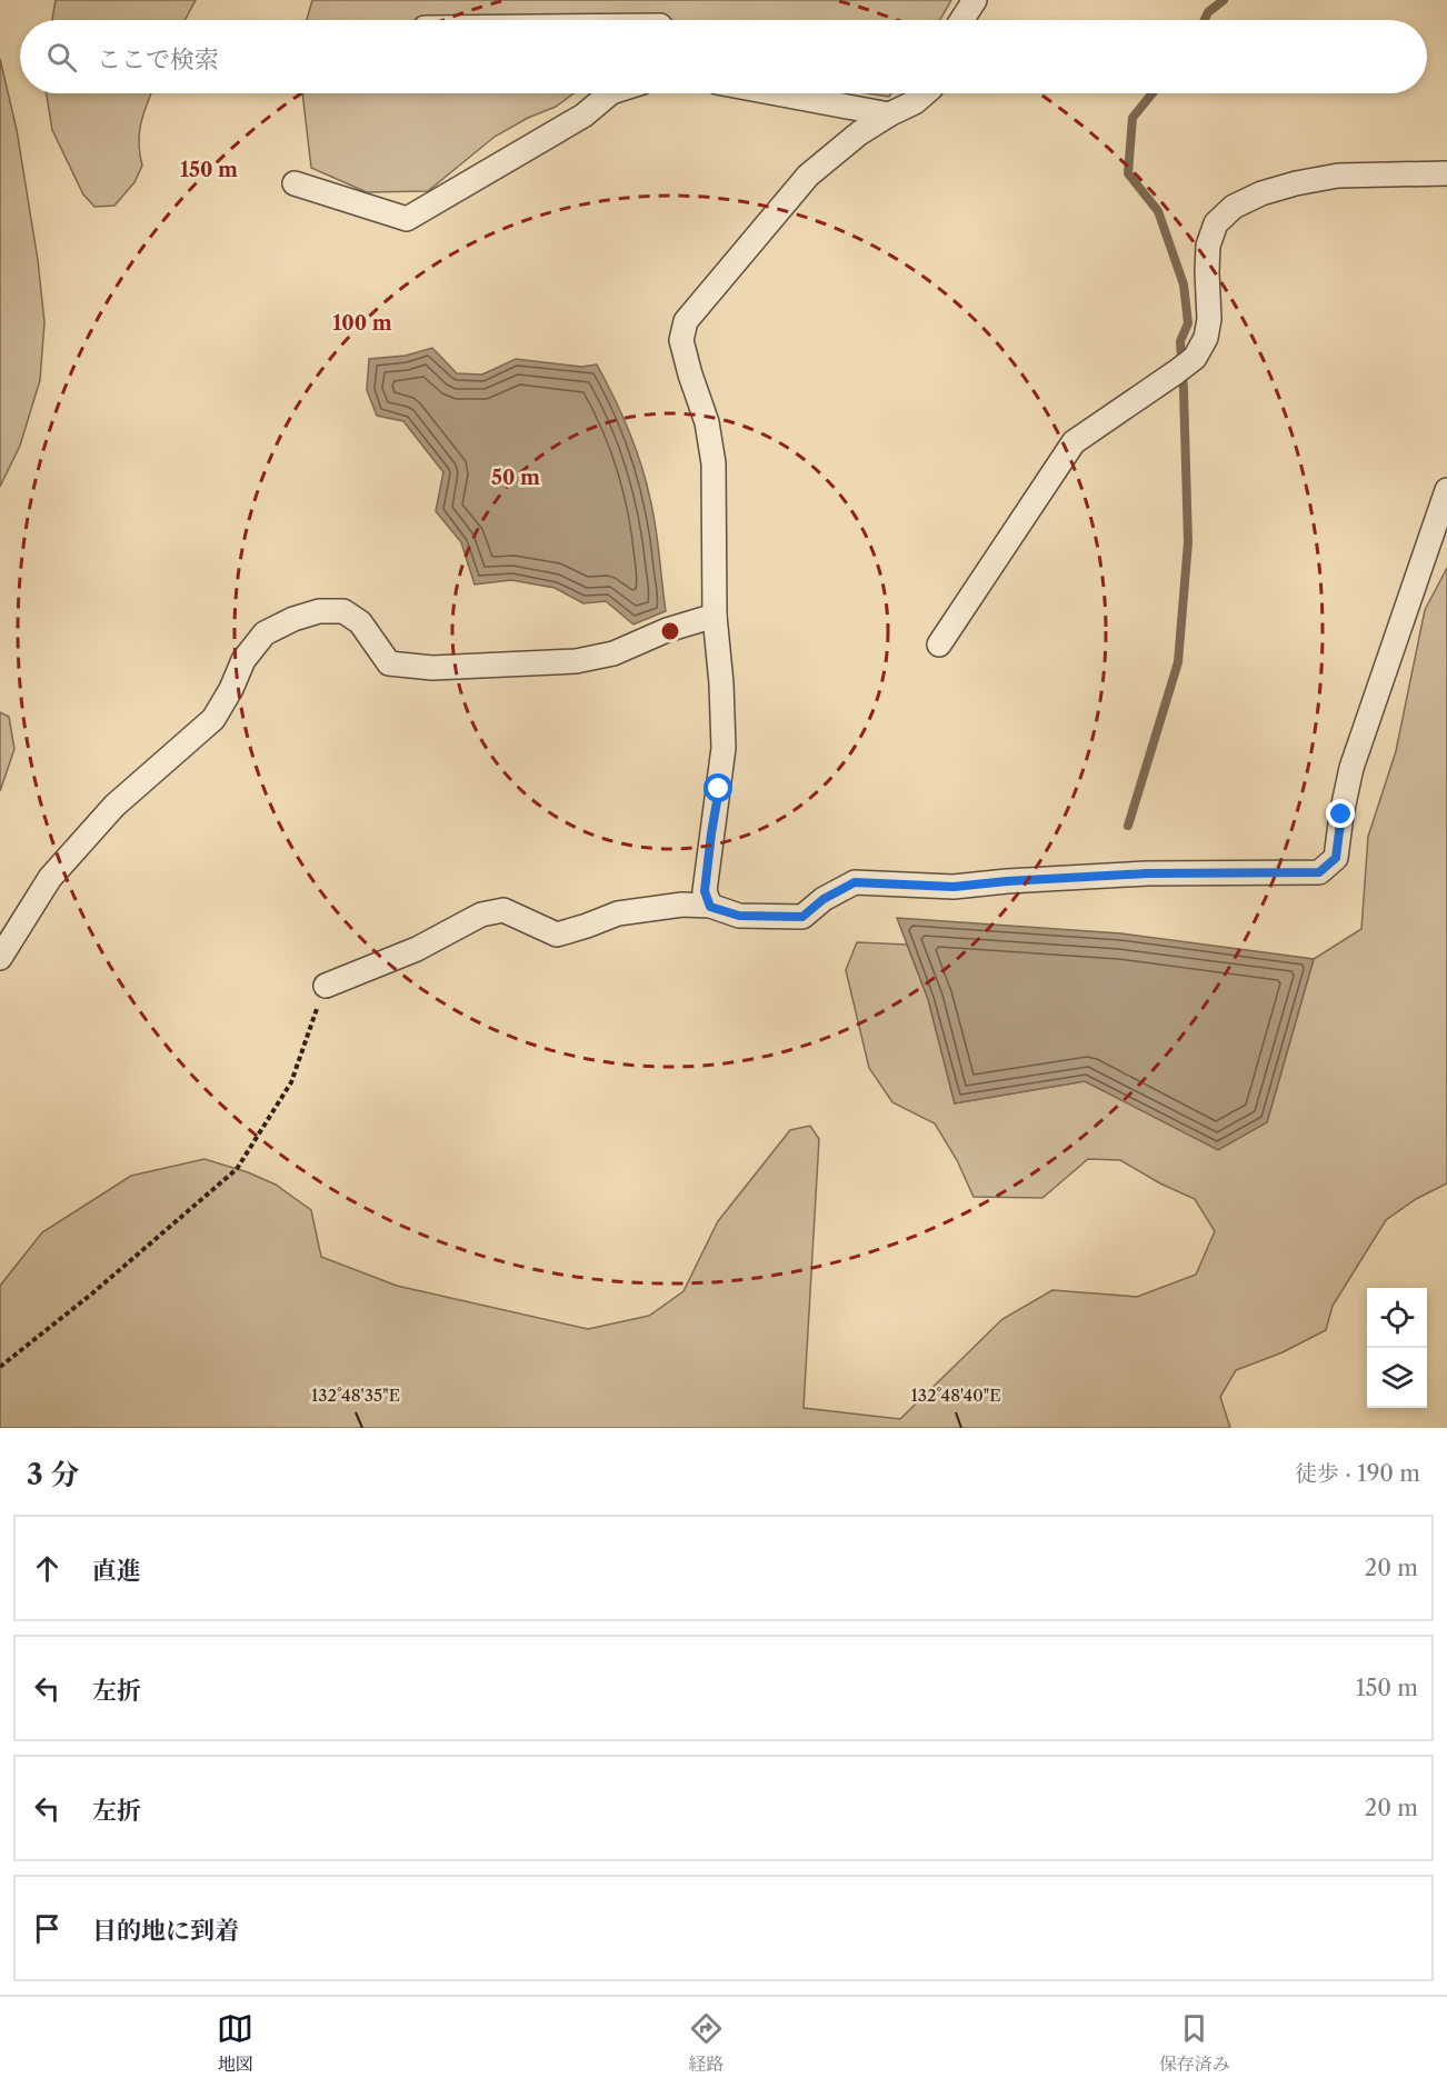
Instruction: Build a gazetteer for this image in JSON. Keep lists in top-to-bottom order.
{
  "page": {
    "search": "ここで検索",
    "heading": ["3 分", "徒歩 · 190 m"],
    "list": [
      ["直進", "20 m"],
      ["左折", "150 m"],
      ["左折", "20 m"],
      "目的地に到着"
    ],
    "nav": ["地図", "経路", "保存済み"]
  },
  "coordinates": ["132°48'35\"E", "132°48'40\"E"],
  "rings": ["150 m", "100 m", "50 m"]
}
